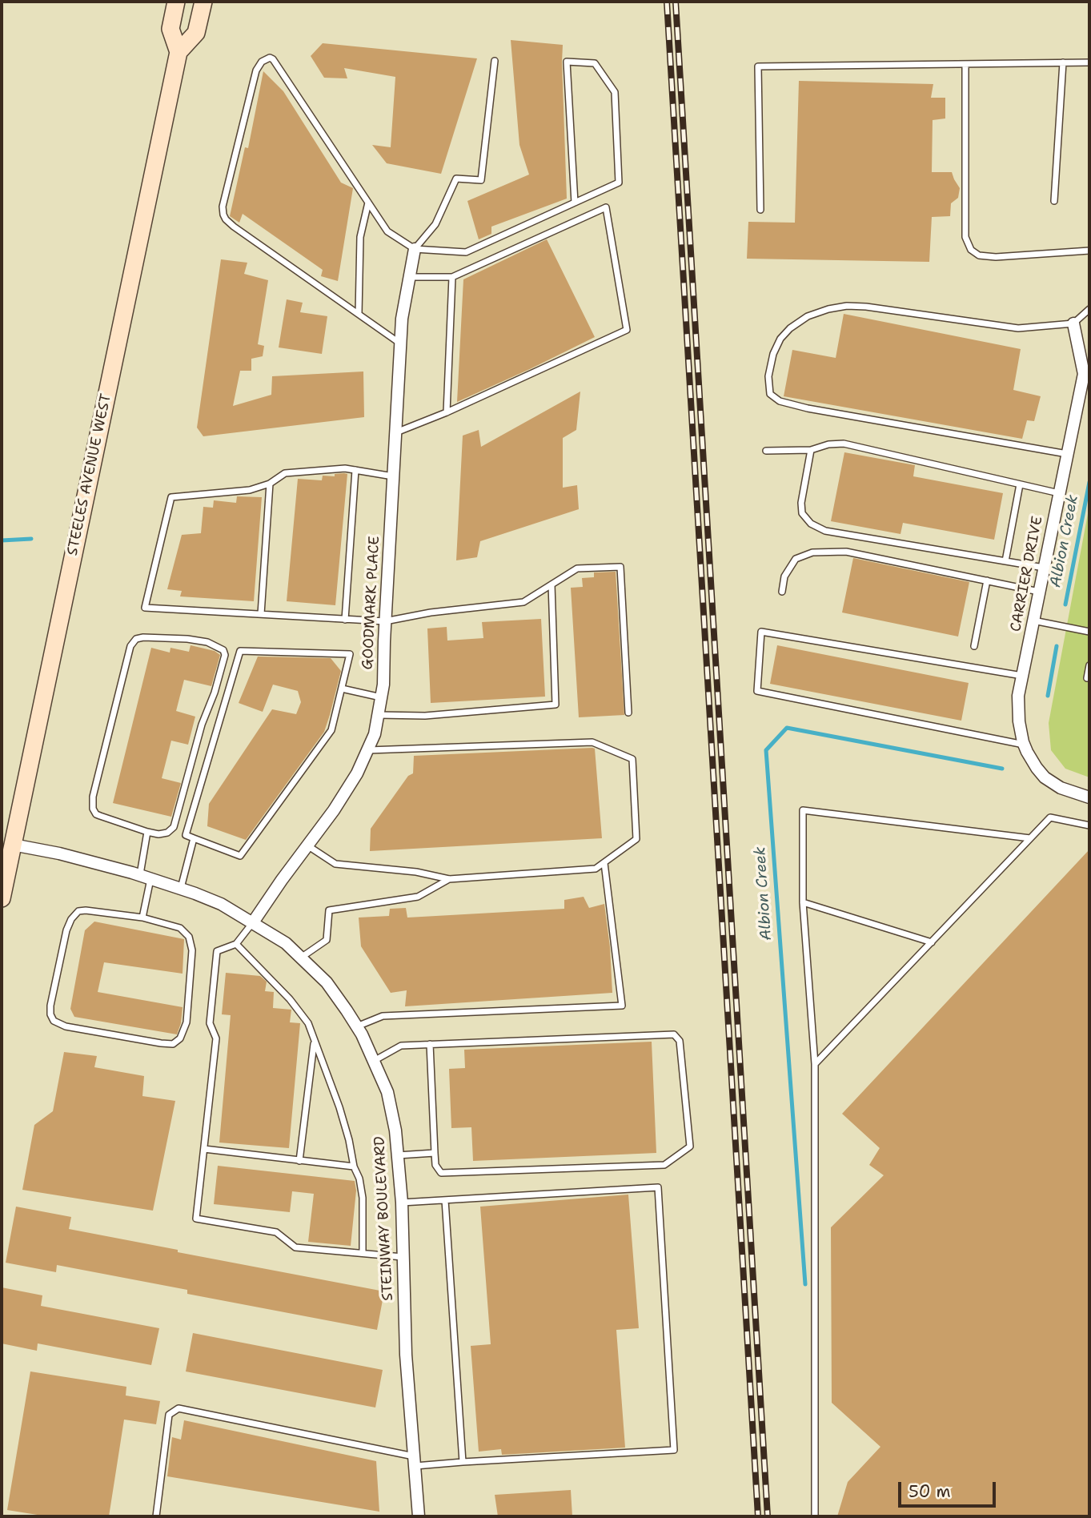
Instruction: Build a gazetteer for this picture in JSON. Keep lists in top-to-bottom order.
{
  "streets": {
    "main road": ["STEELES AVENUE WEST"],
    "street": ["CARRIER DRIVE", "GOODMARK PLACE", "STEINWAY BOULEVARD"]
  },
  "crossings": [
    ["STEELES AVENUE WEST", "STEINWAY BOULEVARD"],
    ["GOODMARK PLACE", "STEINWAY BOULEVARD"]
  ],
  "water": ["Albion Creek"],
  "scale_bar": "50 m"
}
